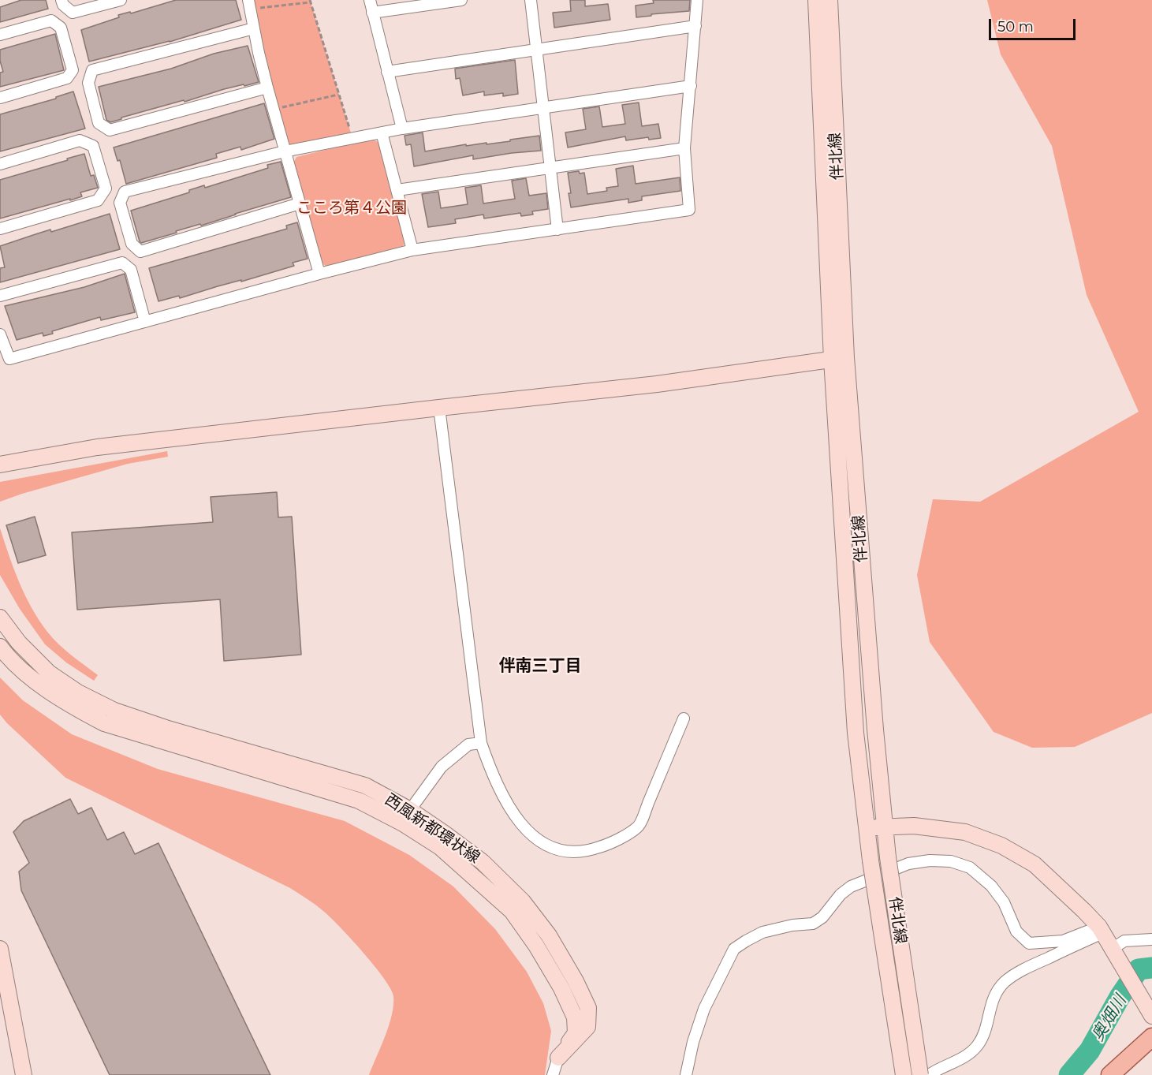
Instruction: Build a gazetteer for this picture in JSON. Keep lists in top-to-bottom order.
{
  "streets": {
    "street": ["伴北線", "西風新都環状線"]
  },
  "districts": ["伴南三丁目"],
  "water": ["奥畑川"],
  "parks": ["こころ第４公園"],
  "scale_bar": "50 m"
}
